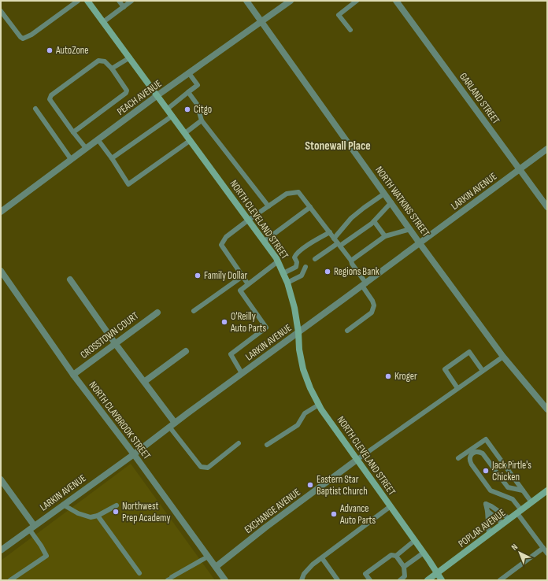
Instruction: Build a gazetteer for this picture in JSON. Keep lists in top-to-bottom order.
{
  "streets": {
    "main road": ["NORTH CLEVELAND STREET", "POPLAR AVENUE"],
    "street": [
      "PEACH AVENUE",
      "GARLAND STREET",
      "LARKIN AVENUE",
      "NORTH WATKINS STREET",
      "CROSSTOWN COURT",
      "NORTH CLAYBROOK STREET",
      "EXCHANGE AVENUE"
    ]
  },
  "crossings": [
    ["PEACH AVENUE", "NORTH WATKINS STREET"],
    ["PEACH AVENUE", "NORTH CLEVELAND STREET"],
    ["GARLAND STREET", "LARKIN AVENUE"],
    ["LARKIN AVENUE", "NORTH WATKINS STREET"],
    ["LARKIN AVENUE", "NORTH CLEVELAND STREET"],
    ["LARKIN AVENUE", "NORTH CLAYBROOK STREET"],
    ["NORTH CLEVELAND STREET", "EXCHANGE AVENUE"],
    ["NORTH CLEVELAND STREET", "POPLAR AVENUE"],
    ["CROSSTOWN COURT", "NORTH CLAYBROOK STREET"],
    ["NORTH CLAYBROOK STREET", "EXCHANGE AVENUE"]
  ],
  "districts": ["Stonewall Place"],
  "places": [
    "AutoZone",
    "Citgo",
    "Regions Bank",
    "Family Dollar",
    "O'Reilly Auto Parts",
    "Kroger",
    "Jack Pirtle's Chicken",
    "Eastern Star Baptist Church",
    "Northwest Prep Academy",
    "Advance Auto Parts"
  ],
  "north": "top left"
}
